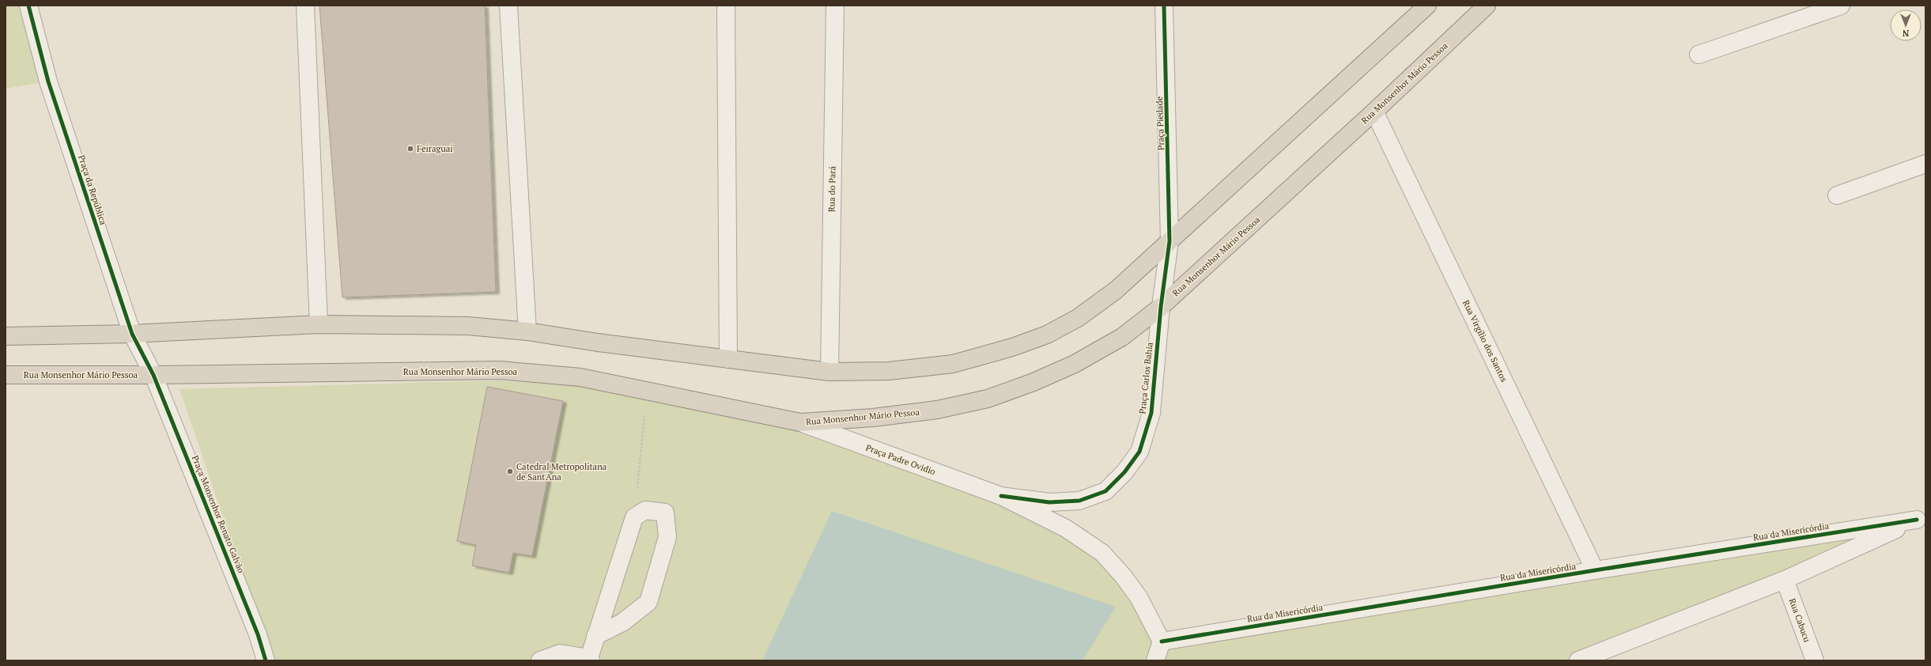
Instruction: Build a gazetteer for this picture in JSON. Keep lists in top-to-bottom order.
{
  "streets": {
    "highway": ["Rua Monsenhor Mário Pessoa"],
    "street": [
      "Praça Piedade",
      "Rua do Pará",
      "Praça da República",
      "Rua Virgílio dos Santos",
      "Praça Carlos Bahia",
      "Praça Padre Ovidio",
      "Praça Monsenhor Renato Galvão",
      "Rua da Misericórdia",
      "Rua Cabucu"
    ]
  },
  "crossings": [
    ["Rua Monsenhor Mário Pessoa", "Praça da República"],
    ["Rua Monsenhor Mário Pessoa", "Rua Virgílio dos Santos"],
    ["Rua Monsenhor Mário Pessoa", "Praça Carlos Bahia"],
    ["Rua Monsenhor Mário Pessoa", "Praça Padre Ovidio"],
    ["Rua Monsenhor Mário Pessoa", "Praça Monsenhor Renato Galvão"],
    ["Praça Piedade", "Praça Carlos Bahia"],
    ["Praça da República", "Praça Monsenhor Renato Galvão"],
    ["Rua Virgílio dos Santos", "Rua da Misericórdia"],
    ["Praça Carlos Bahia", "Praça Padre Ovidio"],
    ["Rua da Misericórdia", "Rua Cabucu"]
  ],
  "places": ["Feiraguai", "Catedral Metropolitana de Sant'Ana"],
  "north": "bottom"
}
